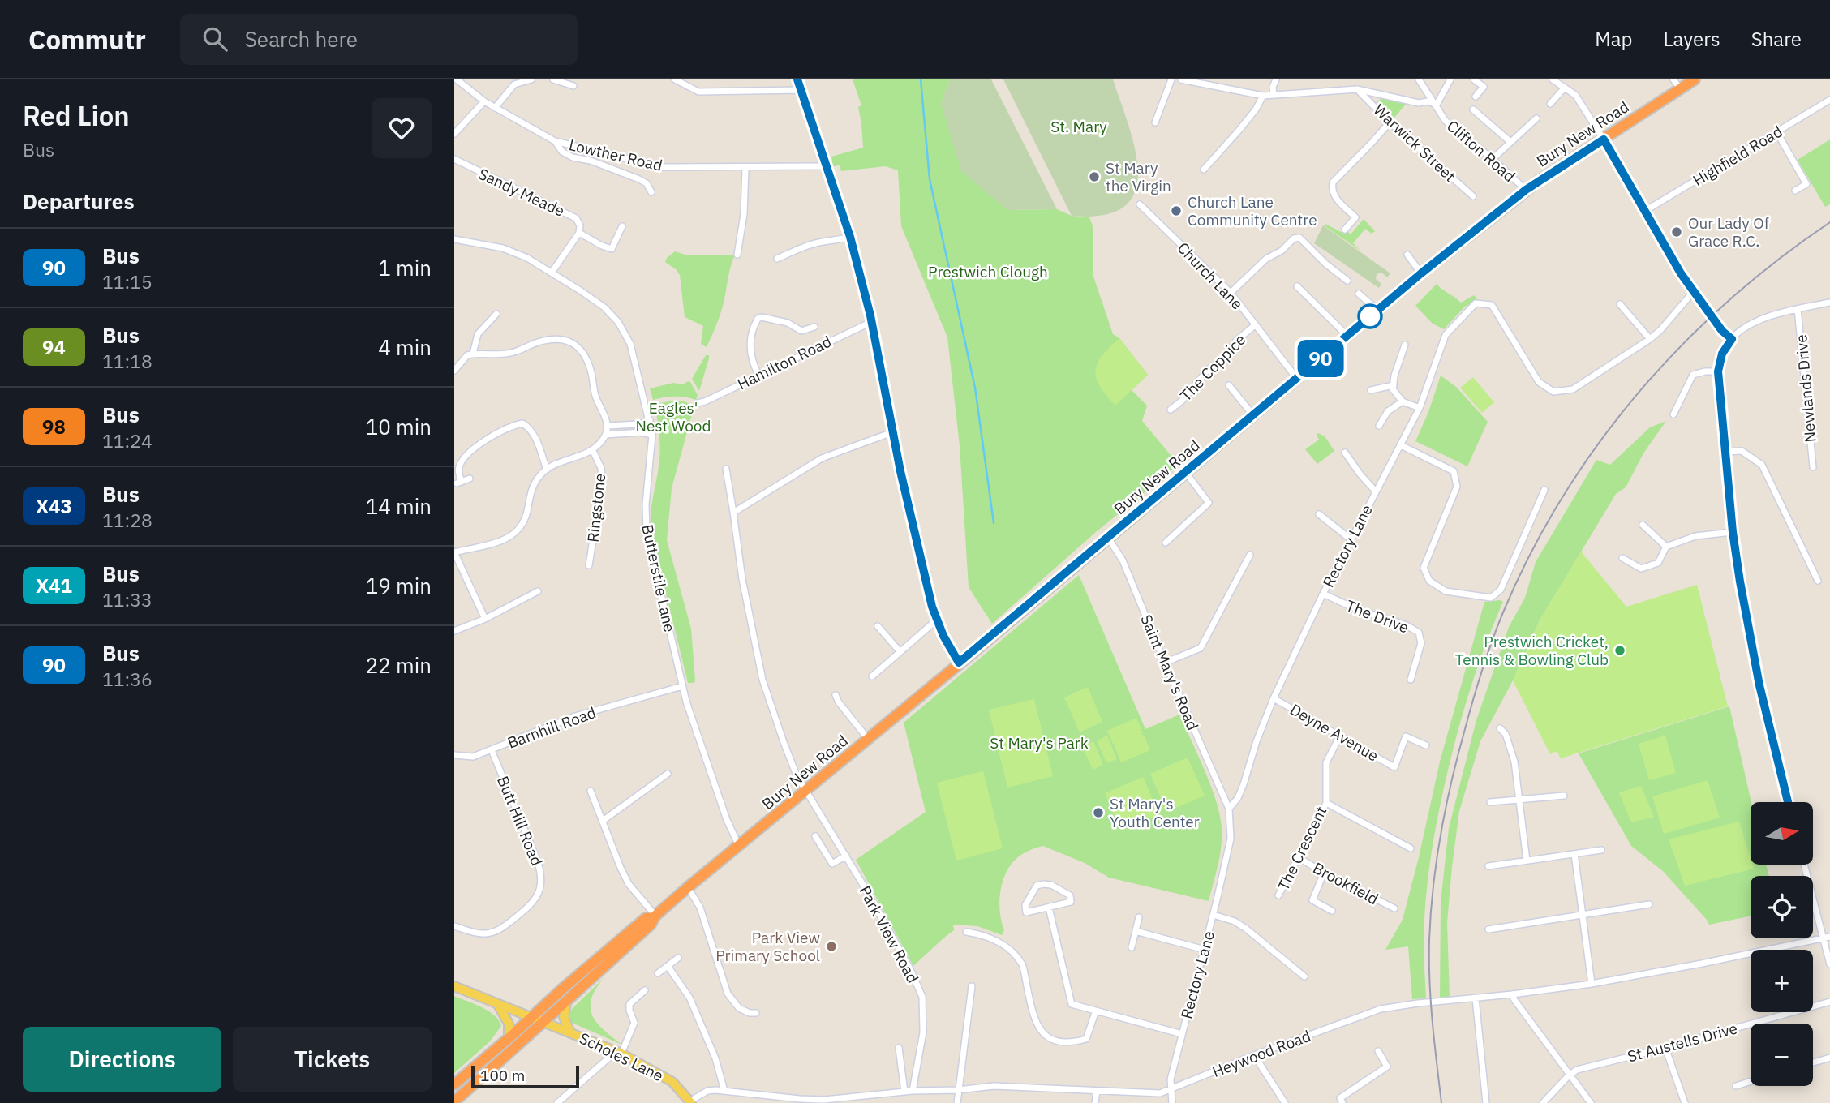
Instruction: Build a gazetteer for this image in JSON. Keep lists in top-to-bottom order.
{
  "streets": {
    "highway": ["Bury New Road"],
    "main road": ["Scholes Lane"],
    "street": [
      "Warwick Street",
      "Clifton Road",
      "Lowther Road",
      "Highfield Road",
      "Sandy Meade",
      "Church Lane",
      "Hamilton Road",
      "The Coppice",
      "Newlands Drive",
      "Ringstone",
      "Rectory Lane",
      "Butterstile Lane",
      "The Drive",
      "Saint Mary's Road",
      "Barnhill Road",
      "Deyne Avenue",
      "Butt Hill Road",
      "The Crescent",
      "Brookfield",
      "Park View Road",
      "St Austells Drive",
      "Heywood Road"
    ]
  },
  "crossings": [
    ["Bury New Road", "Clifton Road"],
    ["Bury New Road", "Church Lane"],
    ["Bury New Road", "Butterstile Lane"],
    ["Bury New Road", "Saint Mary's Road"],
    ["Bury New Road", "Park View Road"],
    ["Bury New Road", "Scholes Lane"],
    ["Church Lane", "The Coppice"],
    ["Rectory Lane", "The Drive"],
    ["Rectory Lane", "Saint Mary's Road"],
    ["Rectory Lane", "Deyne Avenue"],
    ["Rectory Lane", "Heywood Road"],
    ["Butterstile Lane", "Barnhill Road"],
    ["Barnhill Road", "Butt Hill Road"],
    ["Deyne Avenue", "The Crescent"],
    ["The Crescent", "Brookfield"],
    ["Park View Road", "Heywood Road"],
    ["Heywood Road", "Scholes Lane"]
  ],
  "parks": [
    "St. Mary",
    "Prestwich Clough",
    "Eagles' Nest Wood",
    "St Mary's Park"
  ],
  "places": [
    "St Mary the Virgin",
    "Church Lane Community Centre",
    "Our Lady Of Grace R.C.",
    "Prestwich Cricket, Tennis & Bowling Club",
    "St Mary's Youth Center",
    "Park View Primary School"
  ],
  "lines": ["bus line 90"],
  "scale_bar": "100 m",
  "north": "right",
  "page": {
    "header": "Commutr",
    "search": "Search here",
    "nav": ["Map", "Layers", "Share"],
    "heading": [
      ["Red Lion", "Bus"],
      "Departures"
    ],
    "on_map": "90",
    "list": [
      {
        "mark": "90",
        "name": "Bus",
        "note": "11:15",
        "value": "1 min"
      },
      {
        "mark": "94",
        "name": "Bus",
        "note": "11:18",
        "value": "4 min"
      },
      {
        "mark": "98",
        "name": "Bus",
        "note": "11:24",
        "value": "10 min"
      },
      {
        "mark": "X43",
        "name": "Bus",
        "note": "11:28",
        "value": "14 min"
      },
      {
        "mark": "X41",
        "name": "Bus",
        "note": "11:33",
        "value": "19 min"
      },
      {
        "mark": "90",
        "name": "Bus",
        "note": "11:36",
        "value": "22 min"
      }
    ],
    "map_buttons": ["+", "−"],
    "buttons": ["Directions", "Tickets"],
    "scale": "100 m"
  }
}
